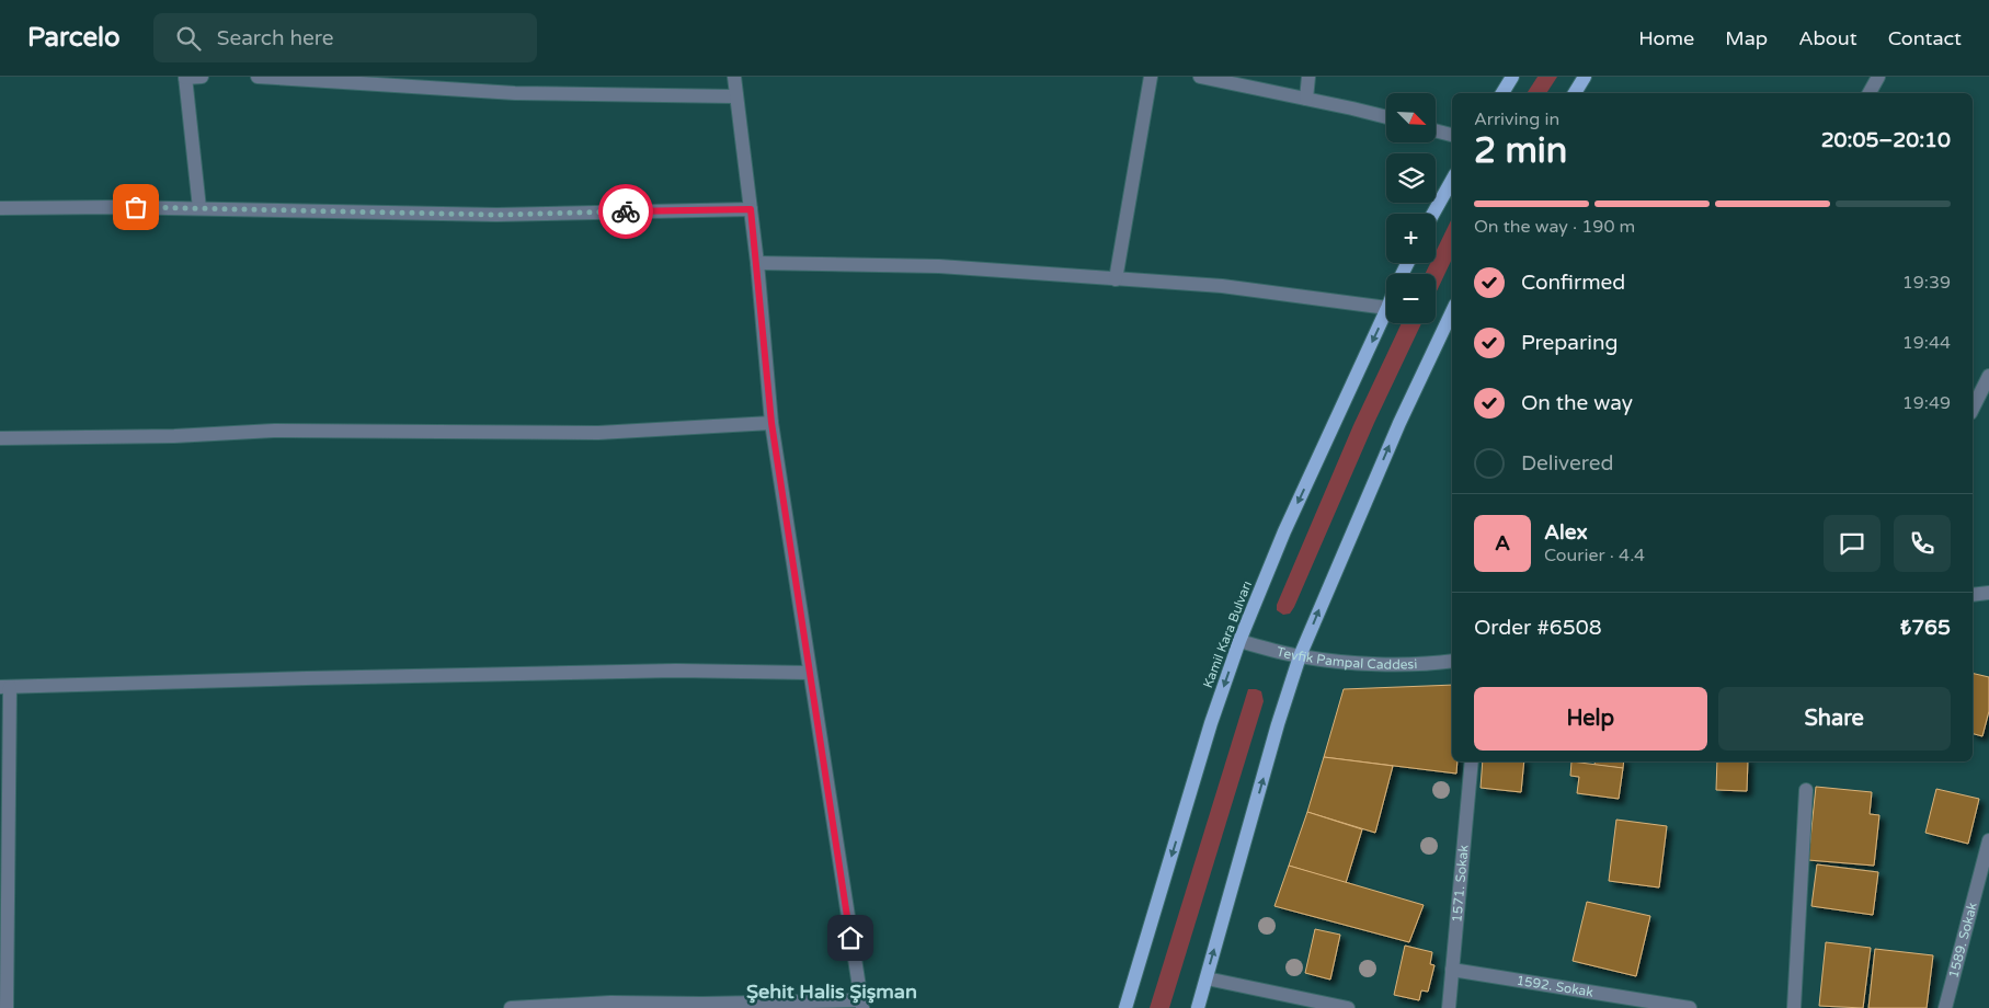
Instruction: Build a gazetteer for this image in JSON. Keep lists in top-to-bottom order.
{
  "streets": {
    "main road": ["Kamil Kara Bulvarı"],
    "street": [
      "Tevfik Pampal Caddesi",
      "1571. Sokak",
      "1589. Sokak",
      "1592. Sokak"
    ]
  },
  "crossings": [
    ["Kamil Kara Bulvarı", "Tevfik Pampal Caddesi"],
    ["1571. Sokak", "1592. Sokak"]
  ],
  "districts": ["Şehit Halis Şişman"],
  "north": "bottom right",
  "page": {
    "header": "Parcelo",
    "search": "Search here",
    "nav": [
      "Home",
      "Map",
      "About",
      "Contact"
    ],
    "map_buttons": ["+", "−"],
    "heading": ["2 min", "Arriving in", "20:05–20:10"],
    "panel": [
      "Alex",
      "Courier · 4.4",
      "Order #6508",
      "₺765"
    ],
    "bar": "On the way · 190 m",
    "list": [
      ["Confirmed", "19:39"],
      ["Preparing", "19:44"],
      ["On the way", "19:49"],
      "Delivered"
    ],
    "round": "A",
    "buttons": ["Help", "Share"]
  }
}
